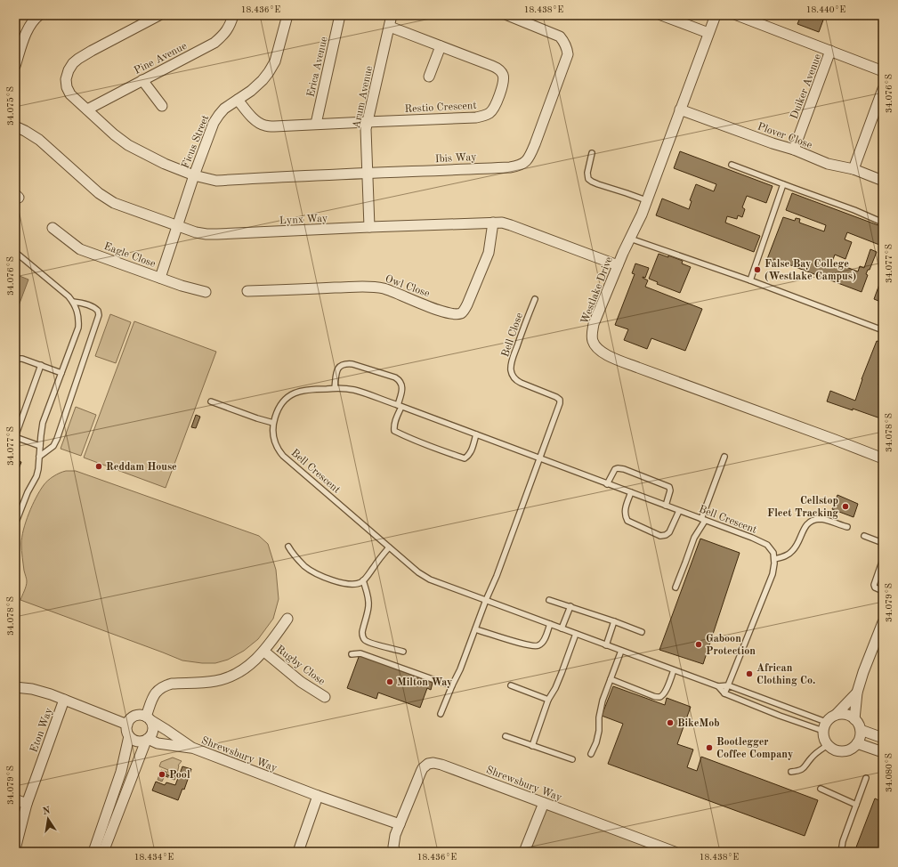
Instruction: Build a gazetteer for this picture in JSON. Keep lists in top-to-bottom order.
{
  "streets": {
    "street": [
      "Pine Avenue",
      "Erica Avenue",
      "Duiker Avenue",
      "Arum Avenue",
      "Restio Crescent",
      "Plover Close",
      "Ficus Street",
      "Ibis Way",
      "Lynx Way",
      "Eagle Close",
      "Owl Close",
      "Westlake Drive",
      "Rugby Close",
      "Eton Way",
      "Shrewsbury Way"
    ],
    "lane": ["Bell Close", "Bell Crescent"]
  },
  "crossings": [
    ["Pine Avenue", "Ibis Way"],
    ["Erica Avenue", "Restio Crescent"],
    ["Duiker Avenue", "Plover Close"],
    ["Arum Avenue", "Restio Crescent"],
    ["Arum Avenue", "Ibis Way"],
    ["Arum Avenue", "Lynx Way"],
    ["Restio Crescent", "Ficus Street"],
    ["Plover Close", "Westlake Drive"],
    ["Ficus Street", "Ibis Way"],
    ["Ficus Street", "Lynx Way"],
    ["Ficus Street", "Eagle Close"],
    ["Lynx Way", "Owl Close"],
    ["Lynx Way", "Westlake Drive"],
    ["Bell Close", "Bell Crescent"],
    ["Rugby Close", "Eton Way"]
  ],
  "places": [
    "False Bay College (Westlake Campus)",
    "Reddam House",
    "Cellstop Fleet Tracking",
    "Gaboon Protection",
    "African Clothing Co.",
    "Milton Way",
    "BikeMob",
    "Bootlegger Coffee Company",
    "Pool"
  ],
  "north": "top",
  "coordinates": [
    "18.436°E",
    "18.438°E",
    "18.440°E",
    "34.076°S",
    "34.075°S",
    "34.077°S",
    "34.078°S",
    "34.079°S",
    "34.080°S",
    "18.434°E"
  ]
}
